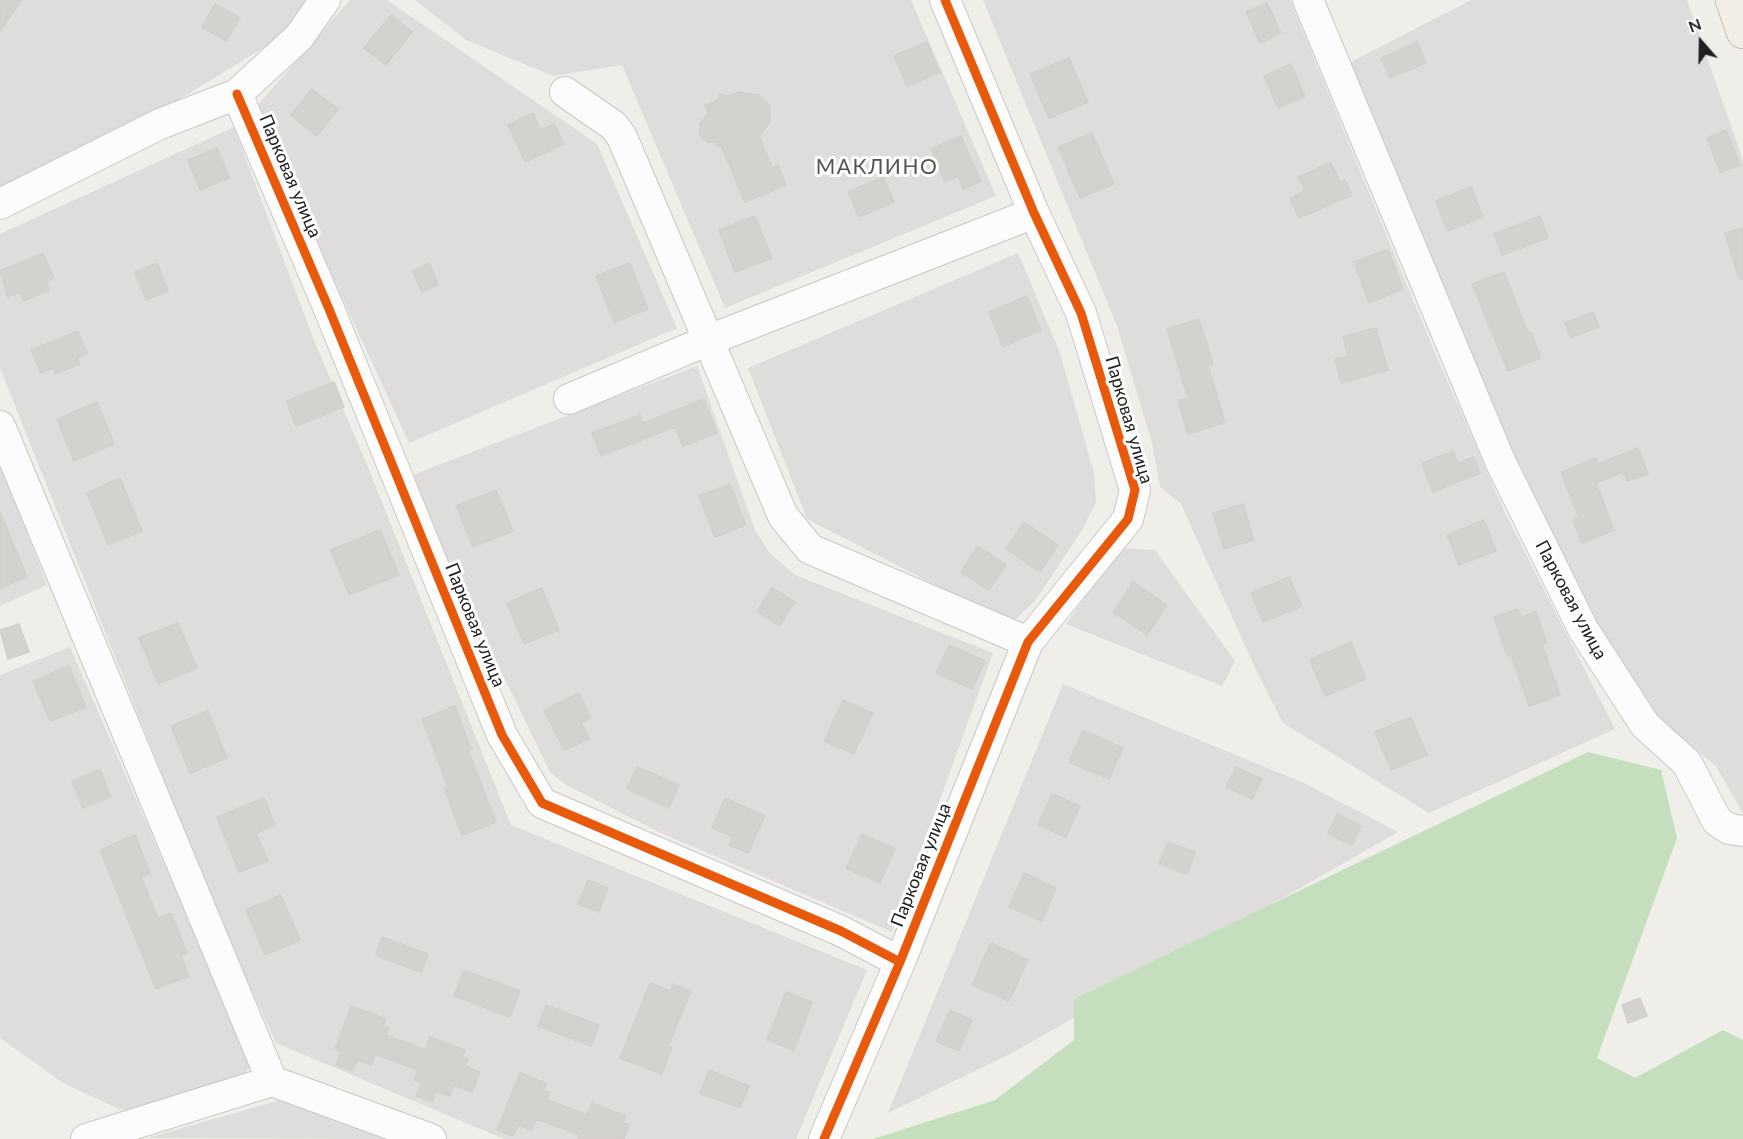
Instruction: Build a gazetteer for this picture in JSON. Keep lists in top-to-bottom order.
{
  "streets": {
    "street": ["Парковая улица"]
  },
  "districts": ["МАКЛИНО"],
  "north": "top"
}
